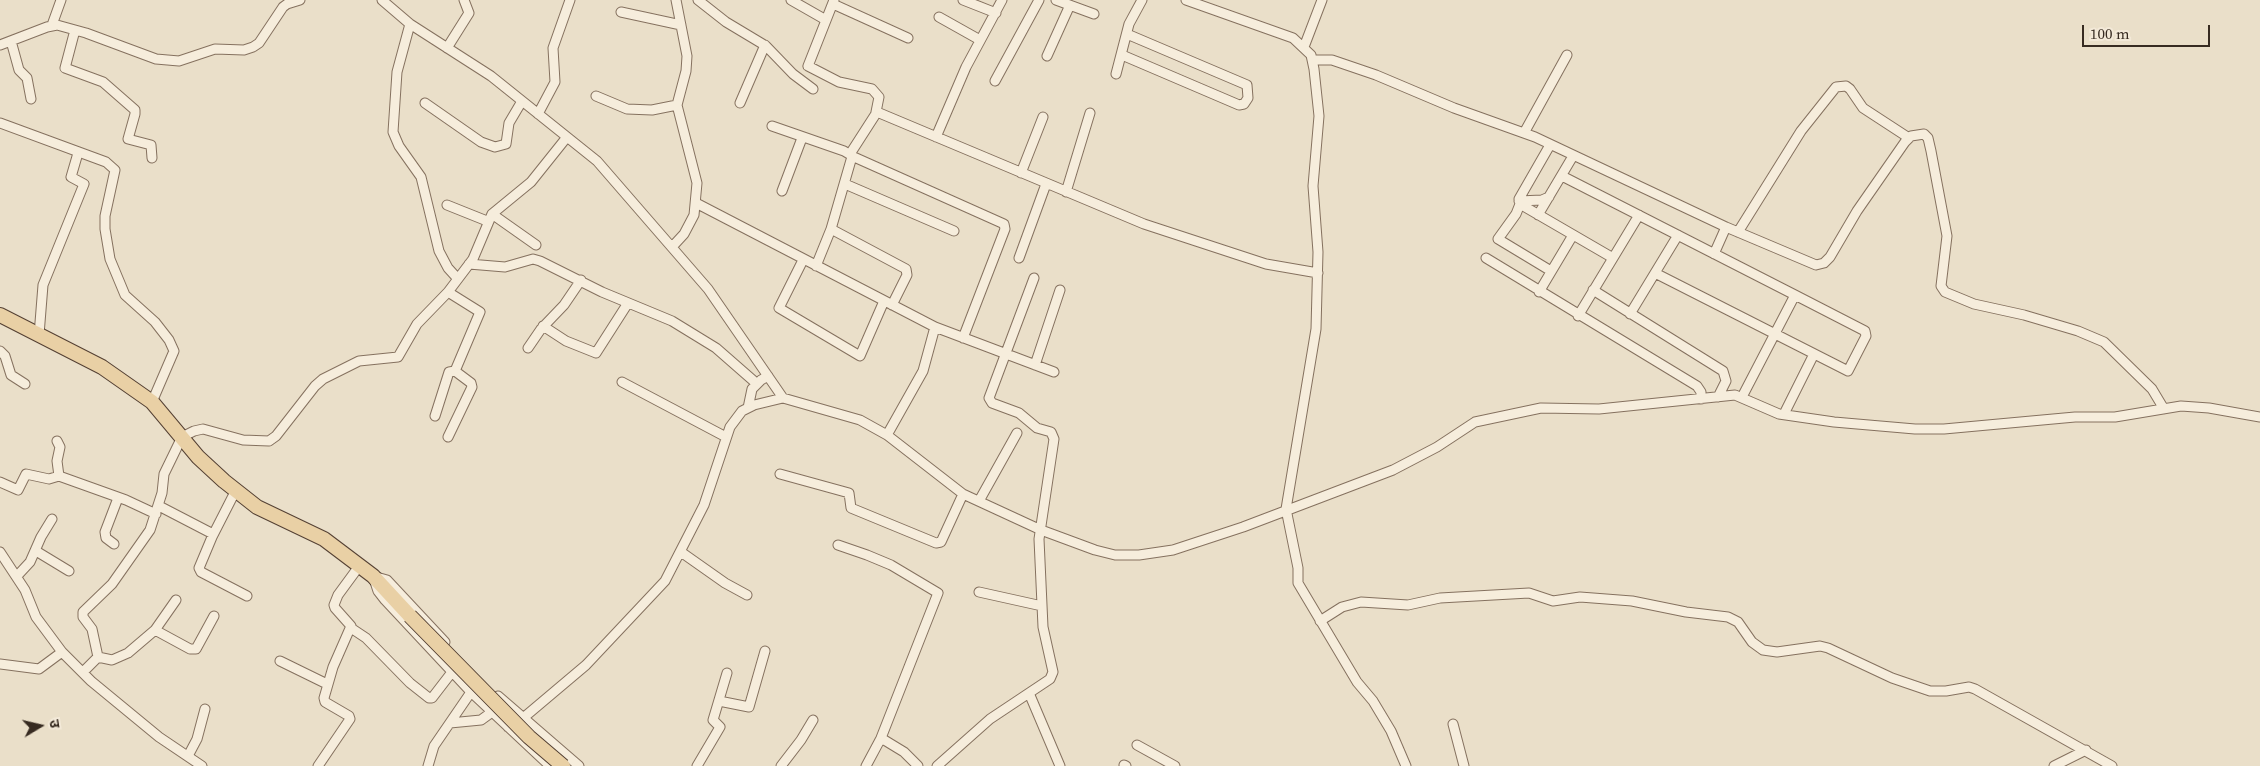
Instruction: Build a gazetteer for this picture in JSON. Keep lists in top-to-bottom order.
{
  "scale_bar": "100 m",
  "north": "right"
}
